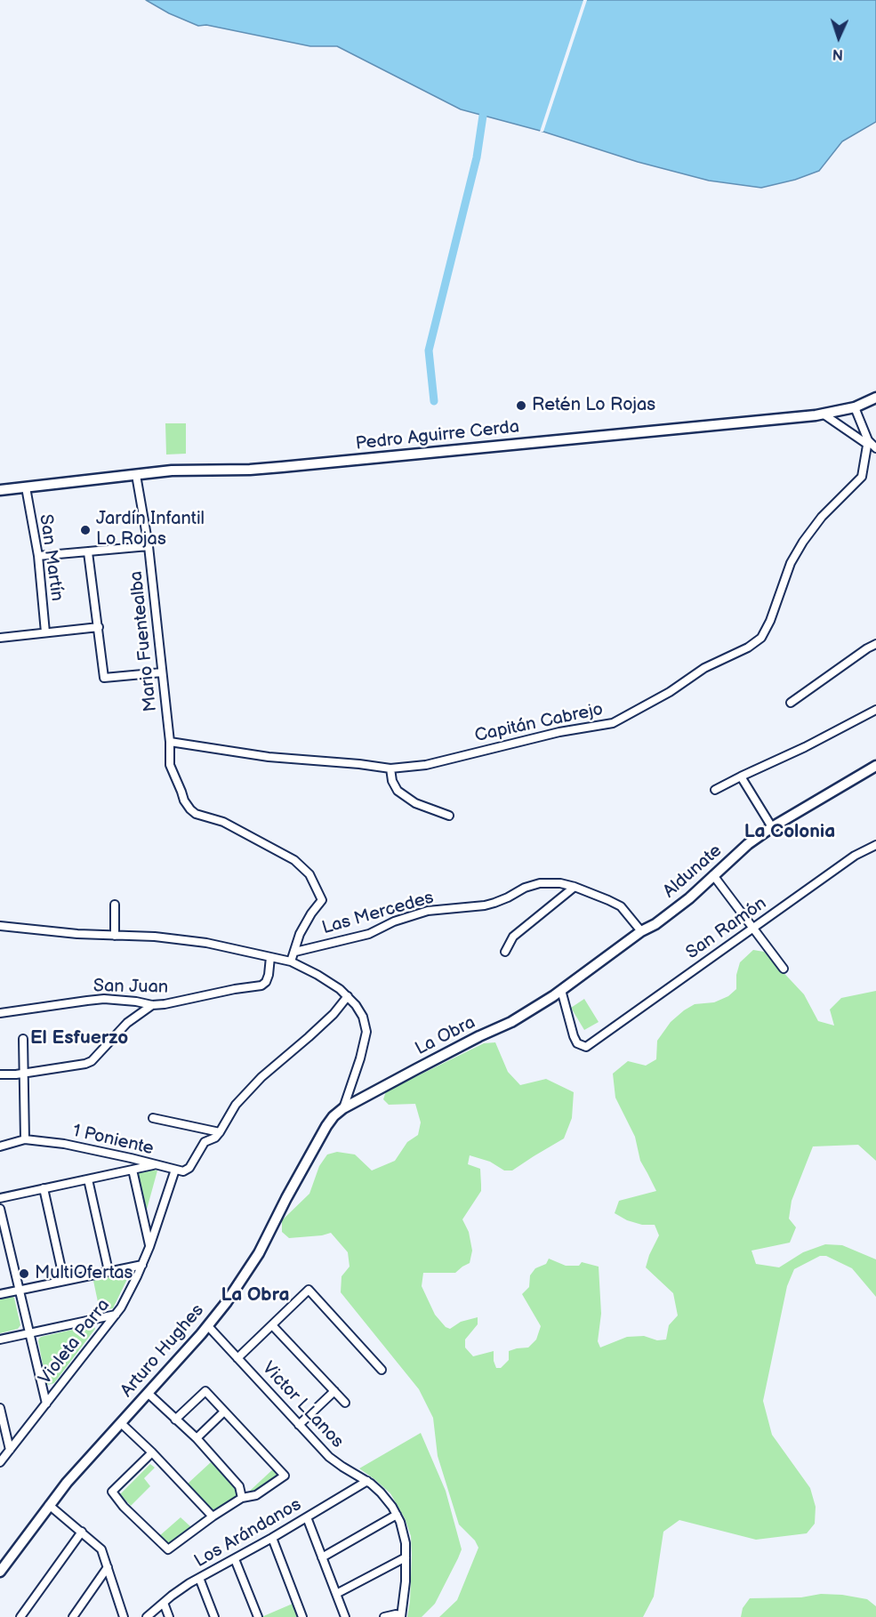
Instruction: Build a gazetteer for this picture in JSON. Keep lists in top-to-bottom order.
{
  "streets": {
    "street": [
      "Pedro Aguirre Cerda",
      "San Martín",
      "Mario Fuentealba",
      "Capitán Cabrejo",
      "Aldunate",
      "Las Mercedes",
      "San Ramón",
      "San Juan",
      "La Obra",
      "1 Poniente",
      "Violeta Parra",
      "Arturo Hughes",
      "Victor LLanos",
      "Los Arándanos"
    ]
  },
  "crossings": [
    ["Pedro Aguirre Cerda", "San Martín"],
    ["Pedro Aguirre Cerda", "Mario Fuentealba"],
    ["Mario Fuentealba", "Capitán Cabrejo"],
    ["Mario Fuentealba", "Las Mercedes"],
    ["Aldunate", "Las Mercedes"],
    ["Aldunate", "San Ramón"],
    ["Aldunate", "La Obra"],
    ["San Ramón", "La Obra"],
    ["La Obra", "Arturo Hughes"],
    ["1 Poniente", "Violeta Parra"],
    ["Arturo Hughes", "Victor LLanos"],
    ["Victor LLanos", "Los Arándanos"]
  ],
  "districts": ["La Colonia", "El Esfuerzo", "La Obra"],
  "places": ["Retén Lo Rojas", "Jardín Infantil Lo Rojas", "MultiOfertas"],
  "north": "bottom"
}
